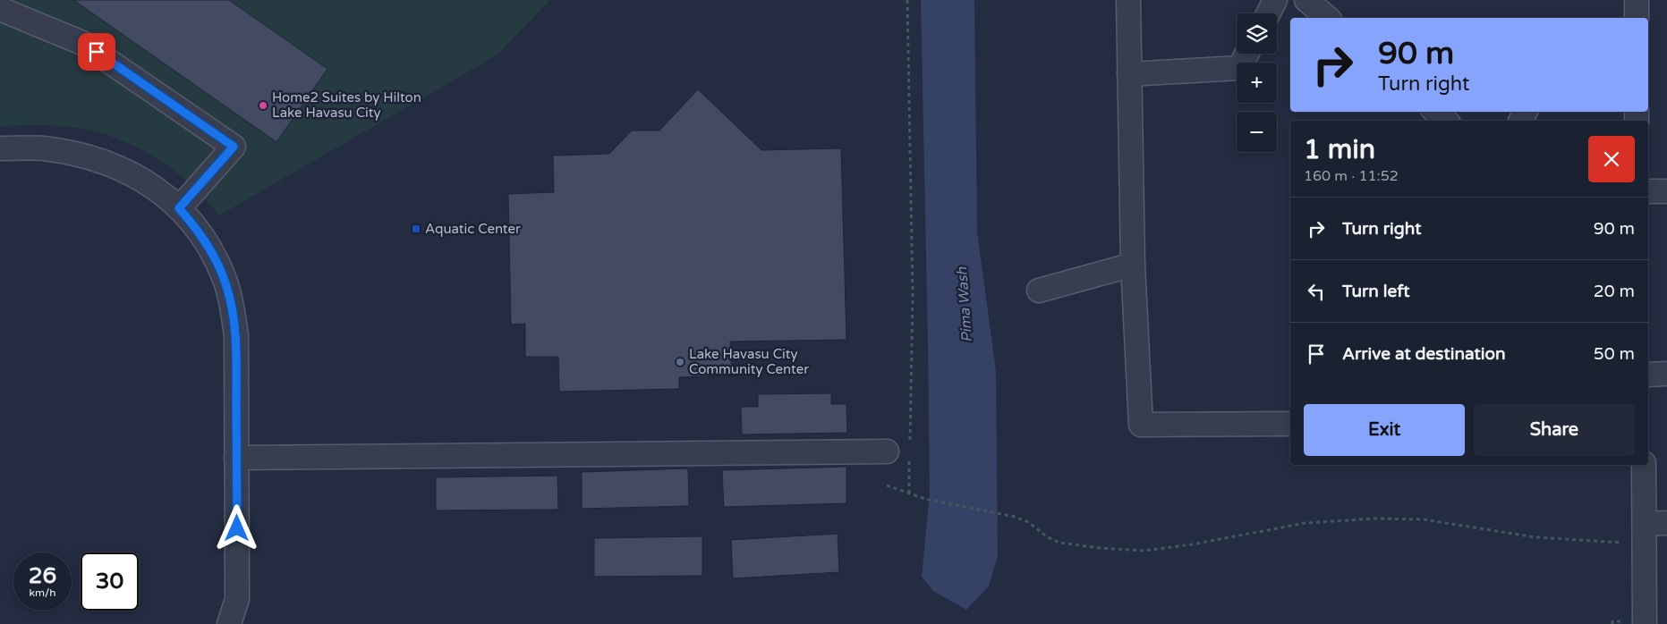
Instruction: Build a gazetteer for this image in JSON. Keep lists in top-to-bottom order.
{
  "water": ["Pima Wash"],
  "places": {
    "other": ["Home2 Suites by Hilton Lake Havasu City", "Lake Havasu City Community Center"],
    "transit": ["Aquatic Center"]
  },
  "page": {
    "map_buttons": ["+", "−"],
    "turn": ["90 m", "Turn right"],
    "heading": ["1 min", "160 m · 11:52"],
    "list": [
      {
        "name": "Turn right",
        "value": "90 m"
      },
      {
        "name": "Turn left",
        "value": "20 m"
      },
      {
        "name": "Arrive at destination",
        "value": "50 m"
      }
    ],
    "buttons": ["Exit", "Share"],
    "speed": "26 km/h",
    "limit": "30"
  }
}
